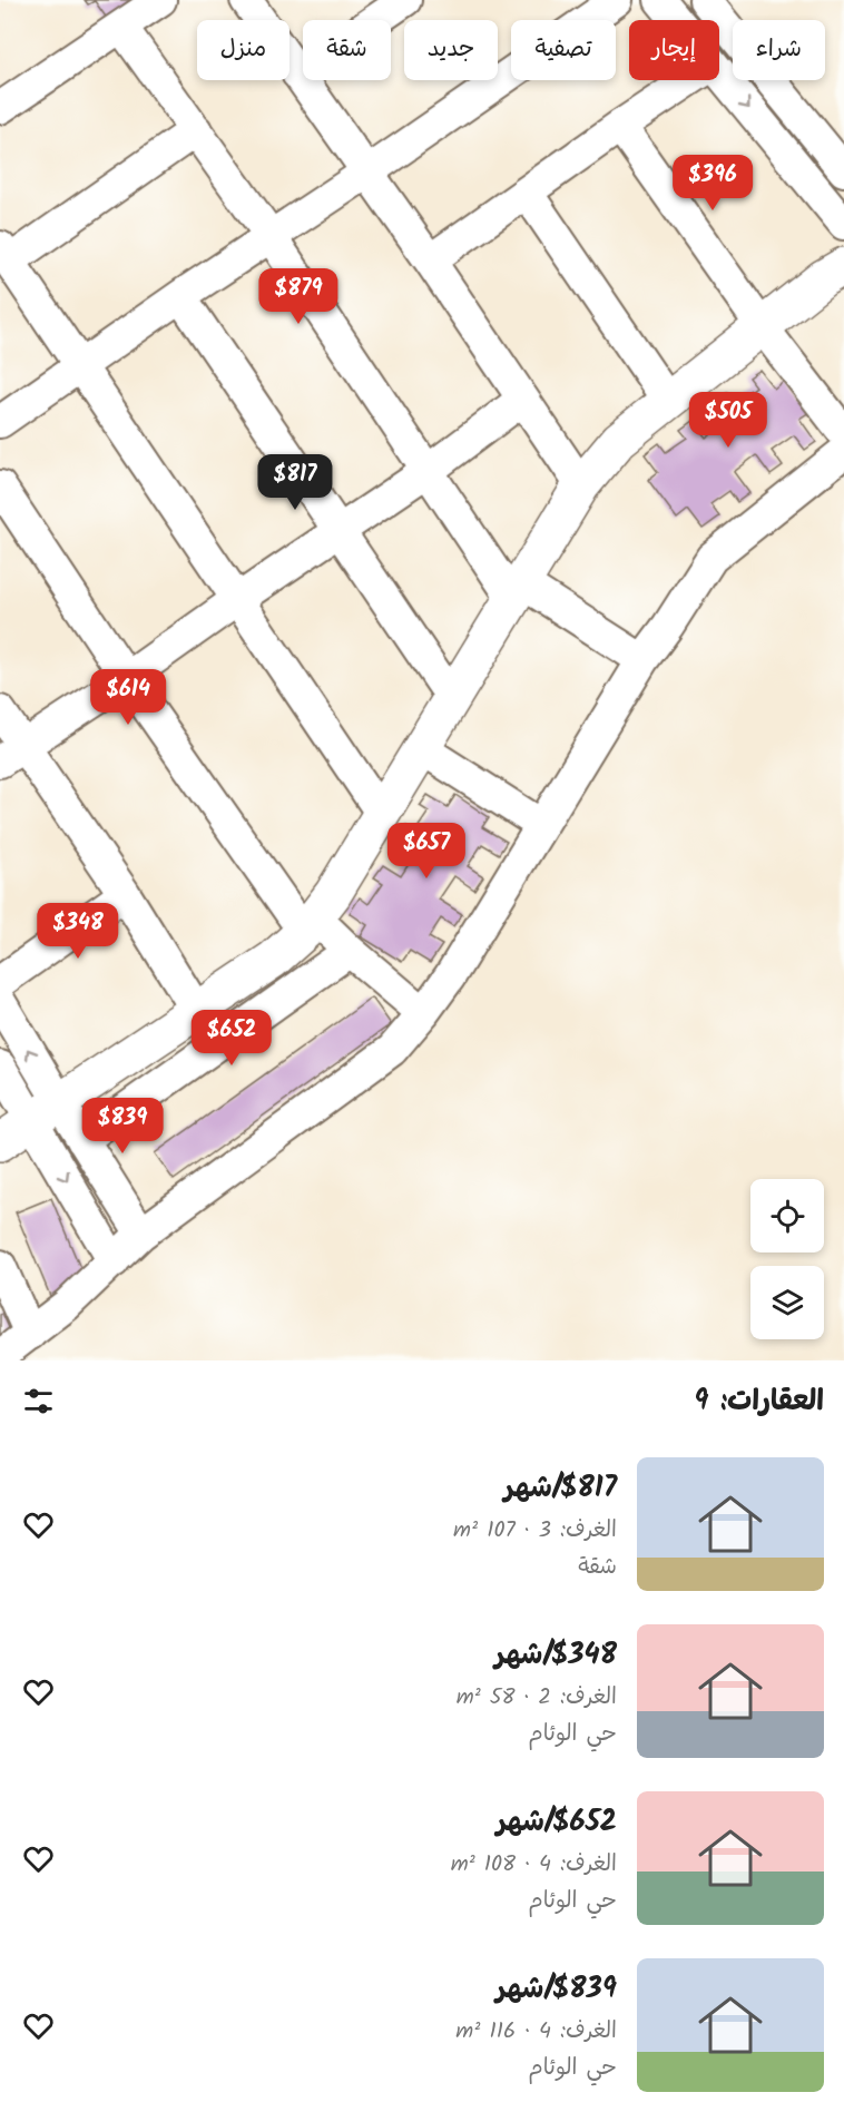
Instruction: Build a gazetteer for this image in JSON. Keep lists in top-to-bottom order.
{
  "page": {
    "chip": [
      "شراء",
      "إيجار",
      "تصفية",
      "جديد",
      "شقة",
      "منزل"
    ],
    "price": [
      "$396",
      "$879",
      "$505",
      "$817",
      "$614",
      "$657",
      "$348",
      "$652",
      "$839"
    ],
    "heading": "العقارات: 9",
    "list": [
      {
        "name": "$817/شهر",
        "note": "الغرف: 3 · 107 m² · شقة"
      },
      {
        "name": "$348/شهر",
        "note": "الغرف: 2 · 58 m² · حي الوئام"
      },
      {
        "name": "$652/شهر",
        "note": "الغرف: 4 · 108 m² · حي الوئام"
      },
      {
        "name": "$839/شهر",
        "note": "الغرف: 4 · 116 m² · حي الوئام"
      }
    ]
  }
}
